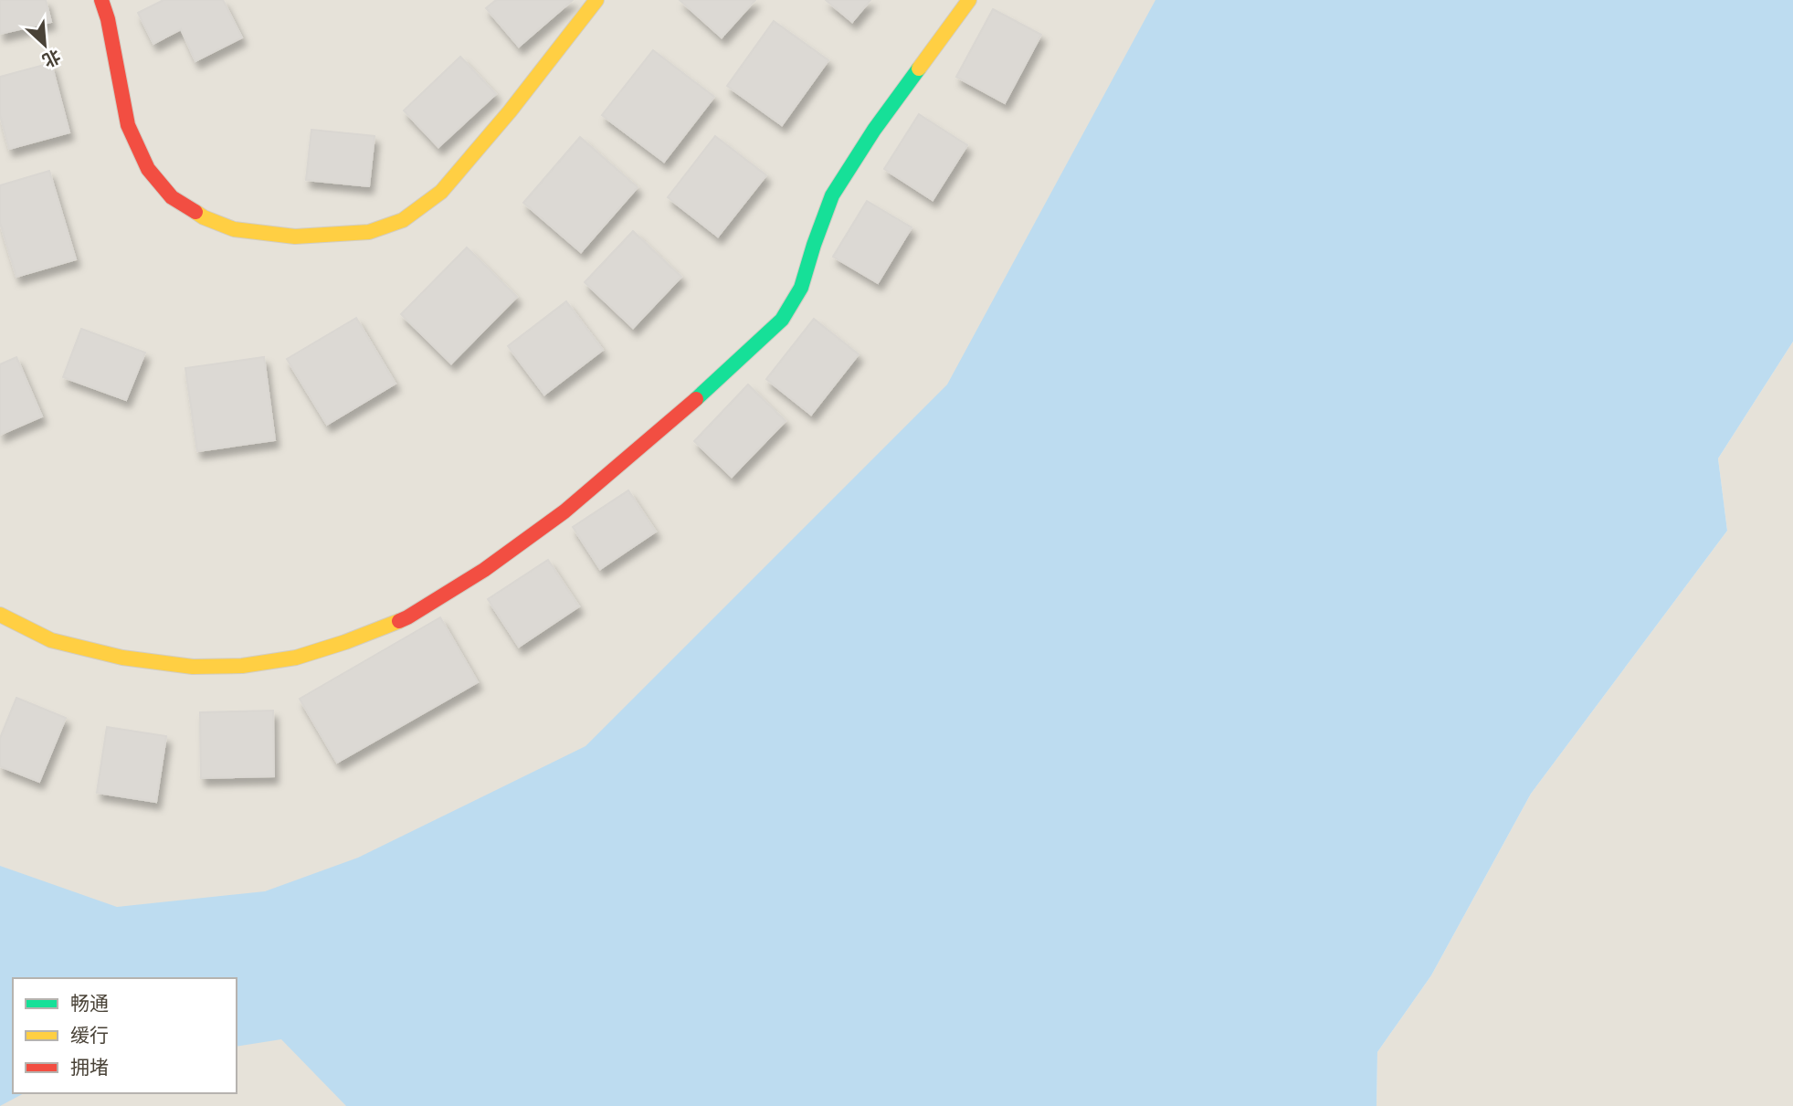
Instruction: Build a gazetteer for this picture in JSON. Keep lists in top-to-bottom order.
{
  "legend": ["畅通", "缓行", "拥堵"],
  "north": "bottom right"
}
